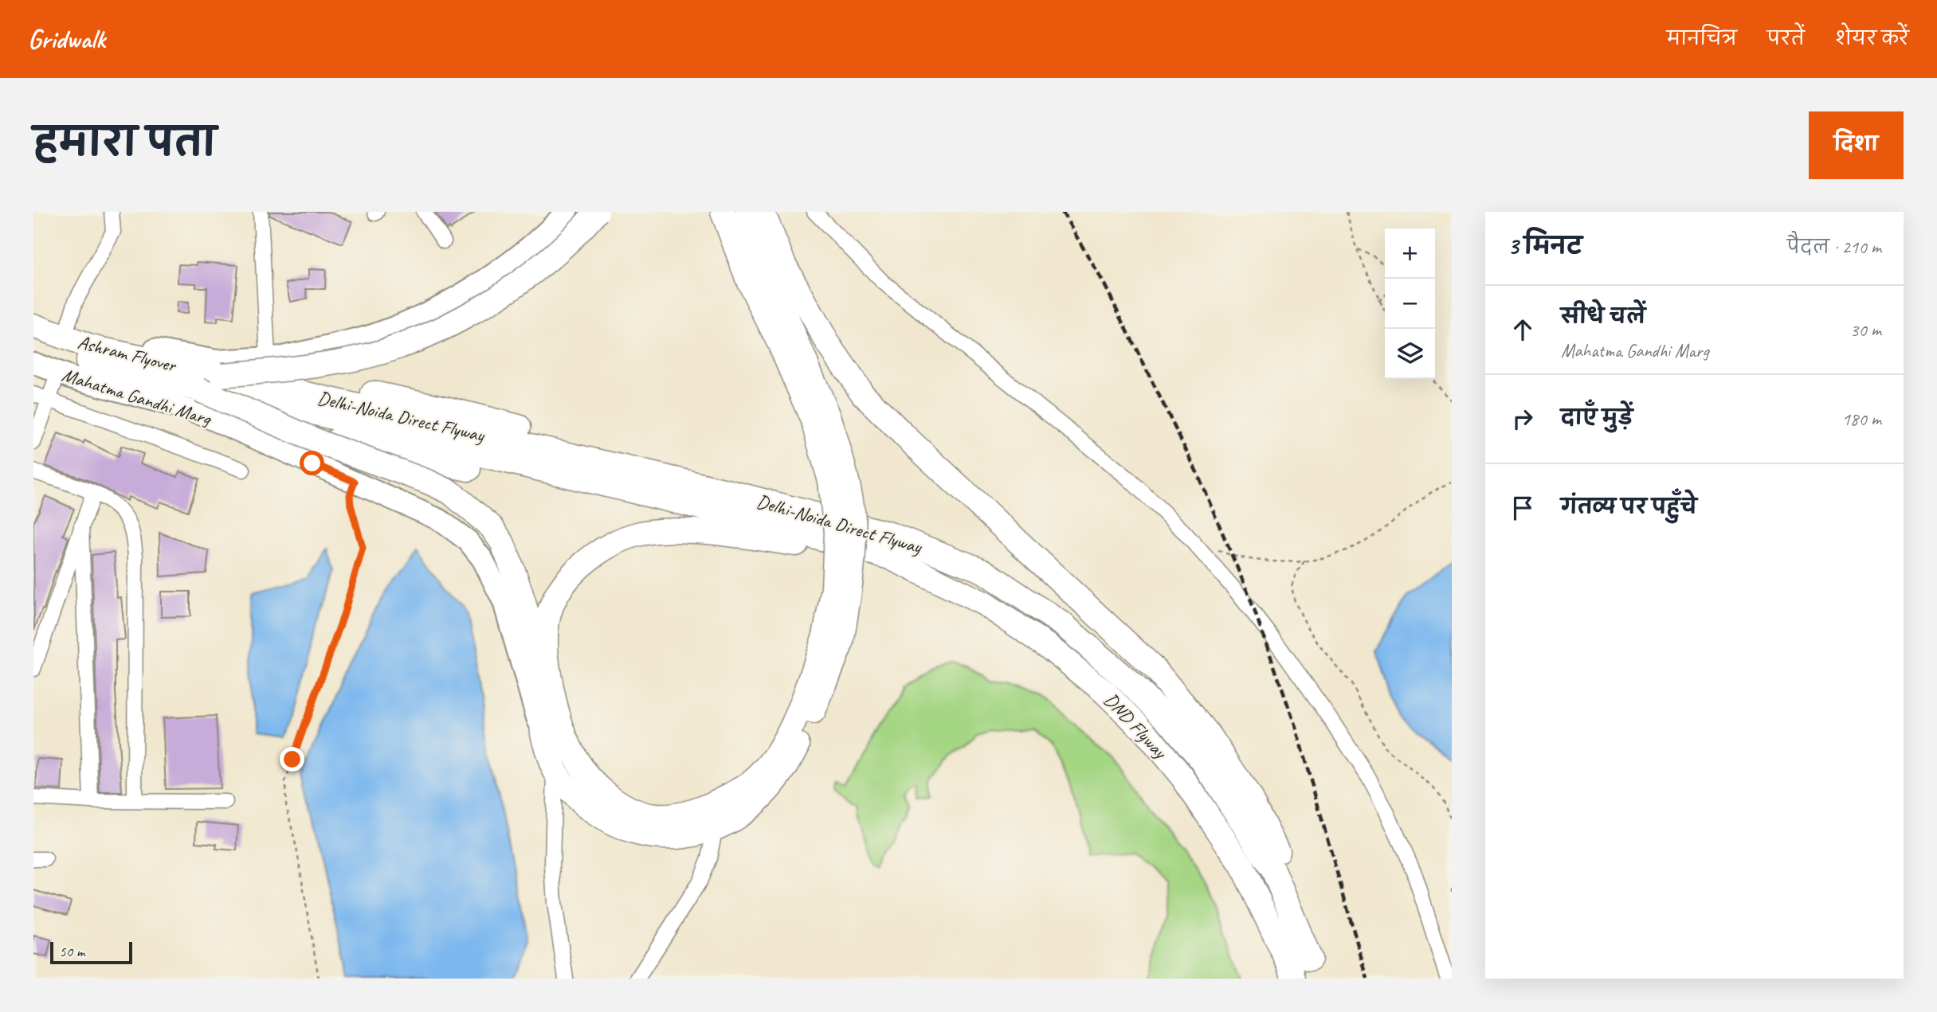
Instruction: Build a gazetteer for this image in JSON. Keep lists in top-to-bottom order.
{
  "streets": {
    "highway": ["Ashram Flyover", "Delhi-Noida Direct Flyway", "DND Flyway"],
    "main road": ["Mahatma Gandhi Marg"]
  },
  "crossings": [
    ["Ashram Flyover", "Mahatma Gandhi Marg"],
    ["Ashram Flyover", "Delhi-Noida Direct Flyway"],
    ["Mahatma Gandhi Marg", "Delhi-Noida Direct Flyway"],
    ["Delhi-Noida Direct Flyway", "DND Flyway"]
  ],
  "scale_bar": "50 m",
  "page": {
    "header": "Gridwalk",
    "nav": ["मानचित्र", "परतें", "शेयर करें"],
    "title": "हमारा पता",
    "buttons": "दिशा",
    "heading": ["3 मिनट", "पैदल · 210 m"],
    "map_buttons": ["+", "−"],
    "list": [
      ["सीधे चलें", "Mahatma Gandhi Marg", "30 m"],
      ["दाएँ मुड़ें", "180 m"],
      "गंतव्य पर पहुँचे"
    ],
    "scale": "50 m"
  }
}
